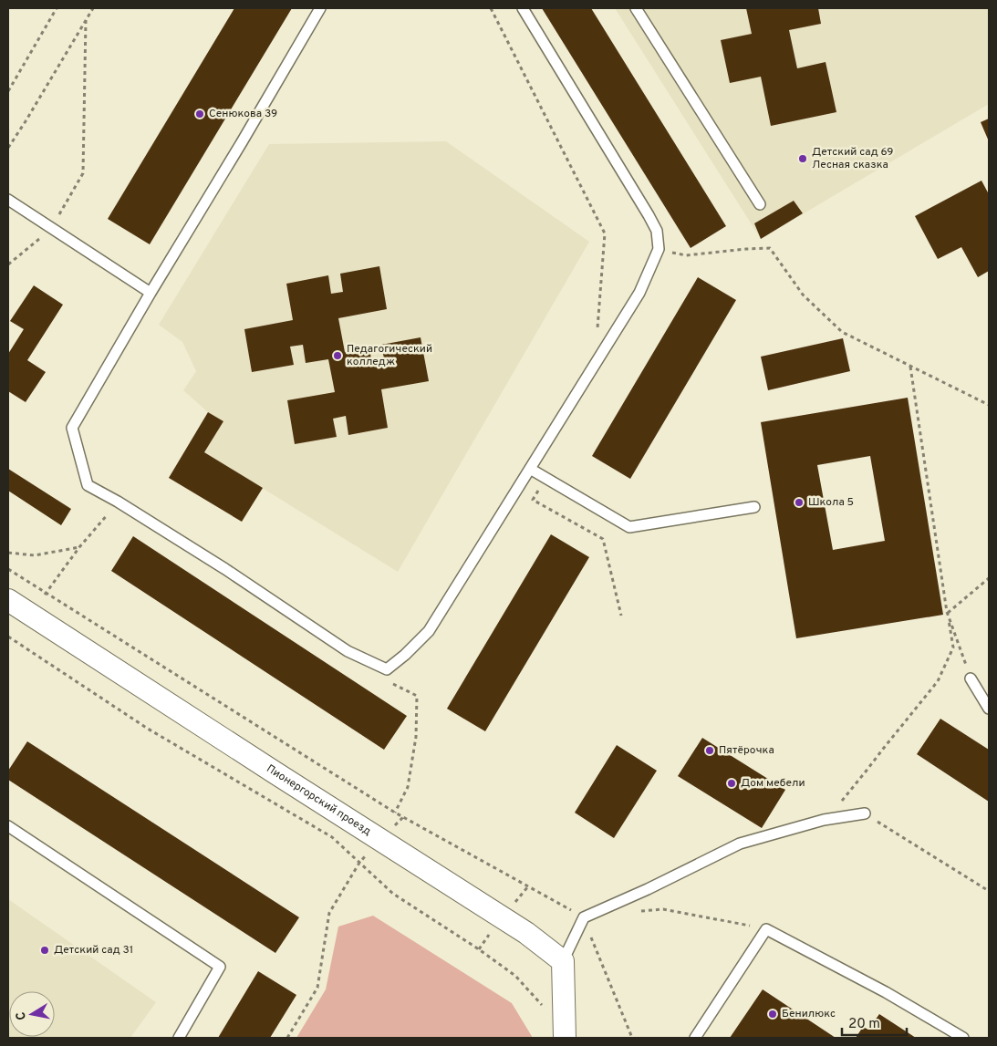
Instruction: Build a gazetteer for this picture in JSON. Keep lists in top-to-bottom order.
{
  "streets": {
    "street": ["Пионергорский проезд"]
  },
  "places": [
    "Сенюкова 39",
    "Детский сад 69 Лесная сказка",
    "Педагогический колледж",
    "Школа 5",
    "Пятёрочка",
    "Дом мебели",
    "Детский сад 31",
    "Бенилюкс"
  ],
  "scale_bar": "20 m",
  "north": "left"
}
